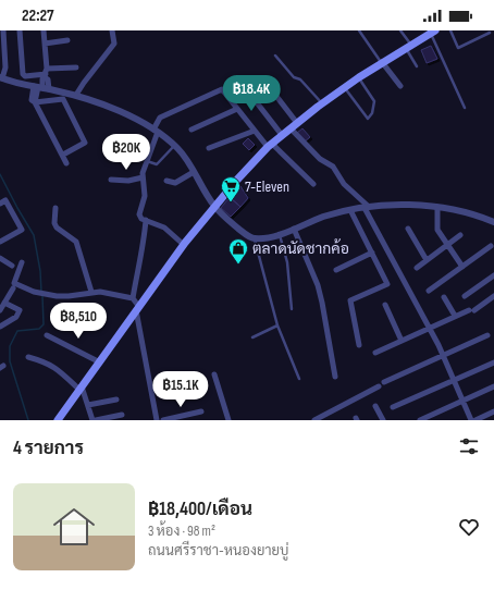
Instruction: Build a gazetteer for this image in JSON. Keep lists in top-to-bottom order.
{
  "places": {
    "supermarket": ["7-Eleven"],
    "shop": ["ตลาดนัดชากค้อ"]
  },
  "page": {
    "status": "22:27",
    "price": [
      "฿18.4K",
      "฿20K",
      "฿8,510",
      "฿15.1K"
    ],
    "heading": "4 รายการ",
    "list": [
      {
        "name": "฿18,400/เดือน",
        "note": "3 ห้อง · 98 m² · ถนนศรีราชา-หนองยายบู่"
      }
    ]
  }
}
